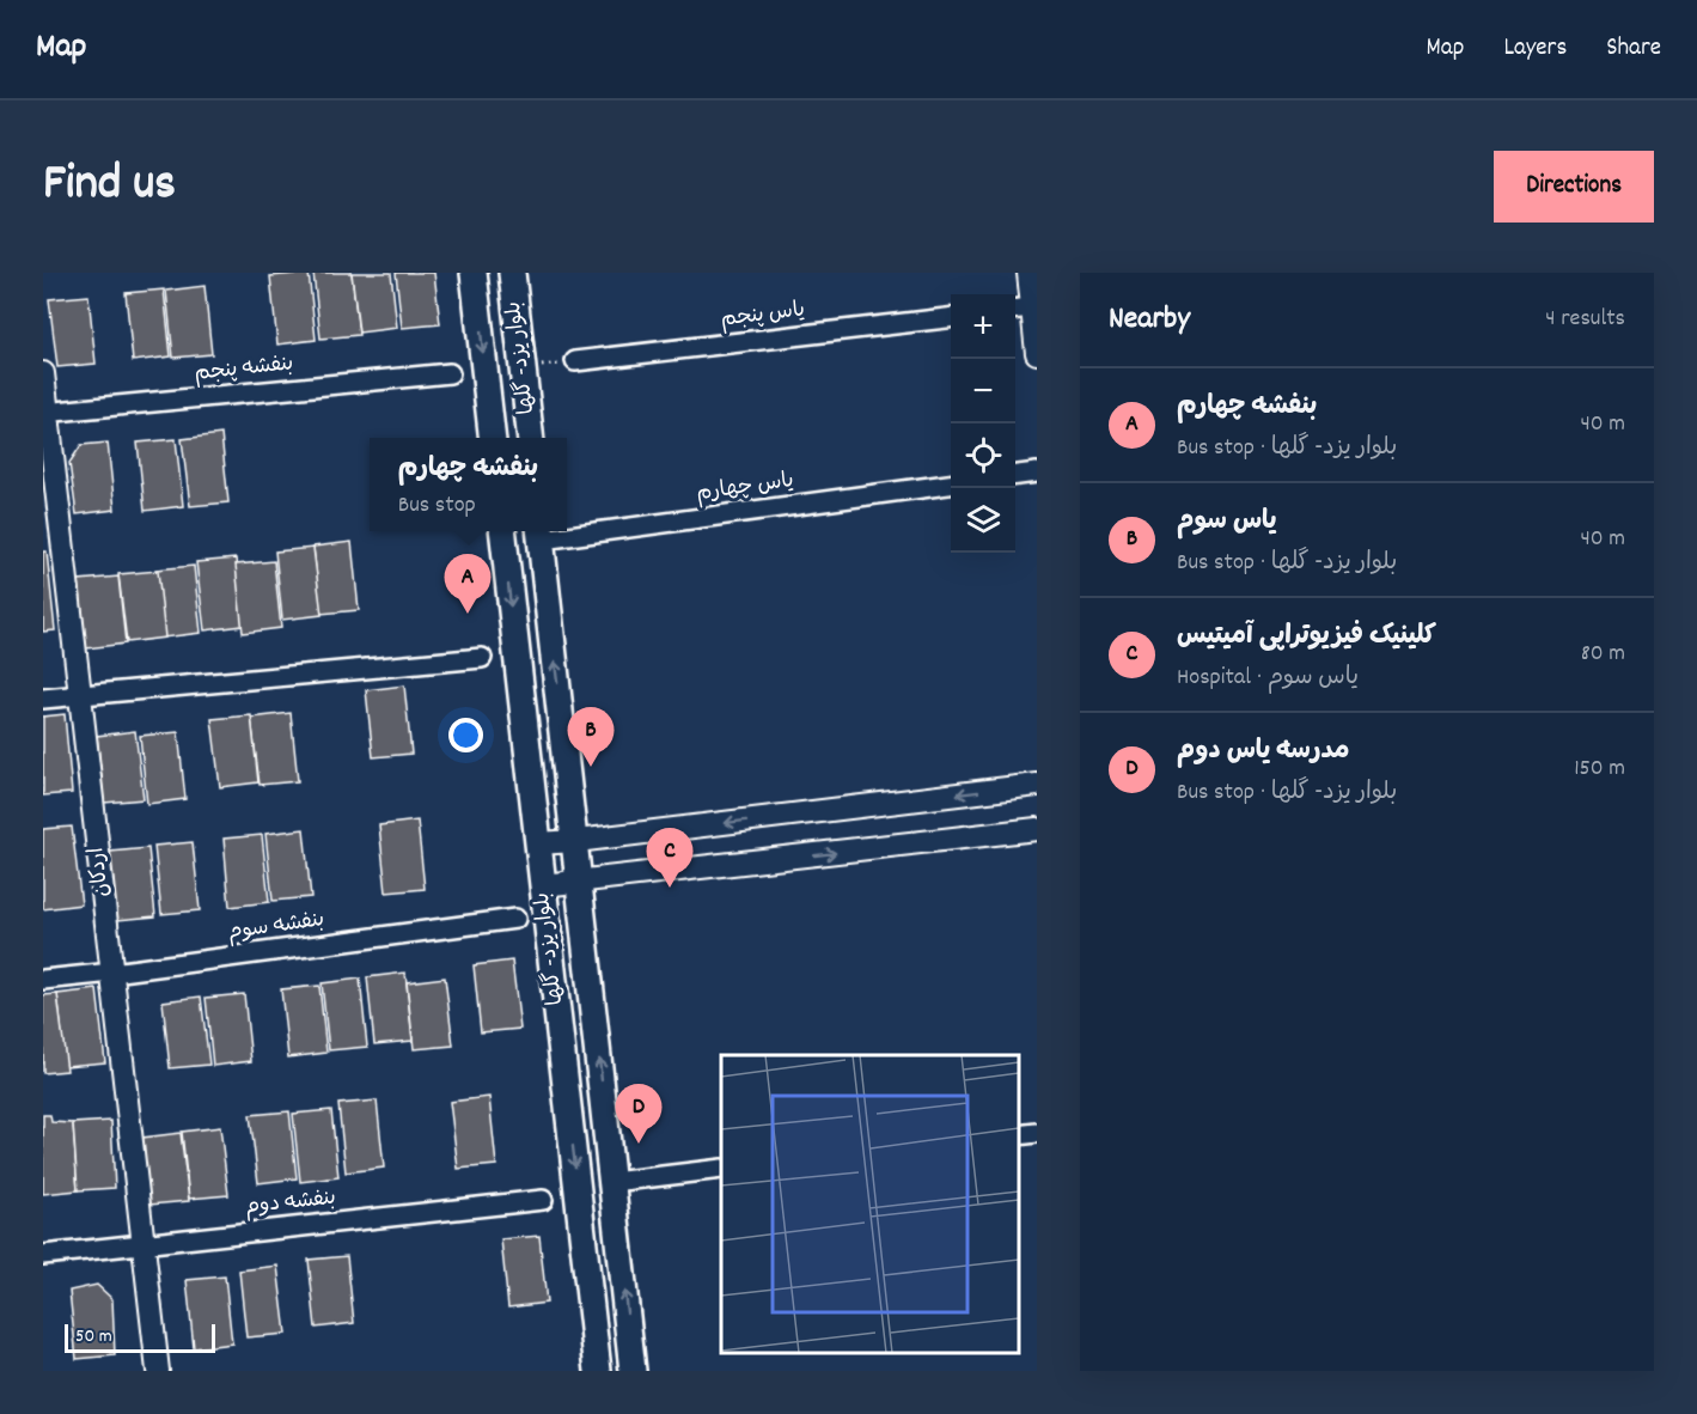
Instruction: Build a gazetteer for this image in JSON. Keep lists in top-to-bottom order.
{
  "streets": {
    "main road": ["بلوار یزد- گلها"],
    "street": [
      "یاس پنجم",
      "بنفشه پنجم",
      "یاس چهارم",
      "اردکان",
      "بنفشه سوم",
      "بنفشه دوم"
    ]
  },
  "crossings": [
    ["بنفشه پنجم", "اردکان"],
    ["اردکان", "بنفشه سوم"],
    ["اردکان", "بنفشه دوم"]
  ],
  "scale_bar": "50 m",
  "page": {
    "header": "Map",
    "nav": ["Map", "Layers", "Share"],
    "title": "Find us",
    "buttons": "Directions",
    "heading": ["Nearby", "4 results"],
    "map_buttons": ["+", "−"],
    "list": [
      {
        "mark": "A",
        "name": "بنفشه چهارم",
        "note": "Bus stop · بلوار یزد- گلها",
        "value": "40 m"
      },
      {
        "mark": "B",
        "name": "یاس سوم",
        "note": "Bus stop · بلوار یزد- گلها",
        "value": "40 m"
      },
      {
        "mark": "C",
        "name": "کلینیک فیزیوتراپی آمیتیس",
        "note": "Hospital · یاس سوم",
        "value": "80 m"
      },
      {
        "mark": "D",
        "name": "مدرسه یاس دوم",
        "note": "Bus stop · بلوار یزد- گلها",
        "value": "150 m"
      }
    ],
    "popup": ["بنفشه چهارم", "Bus stop"],
    "pins": [
      "A",
      "B",
      "C",
      "D"
    ],
    "scale": "50 m"
  }
}
